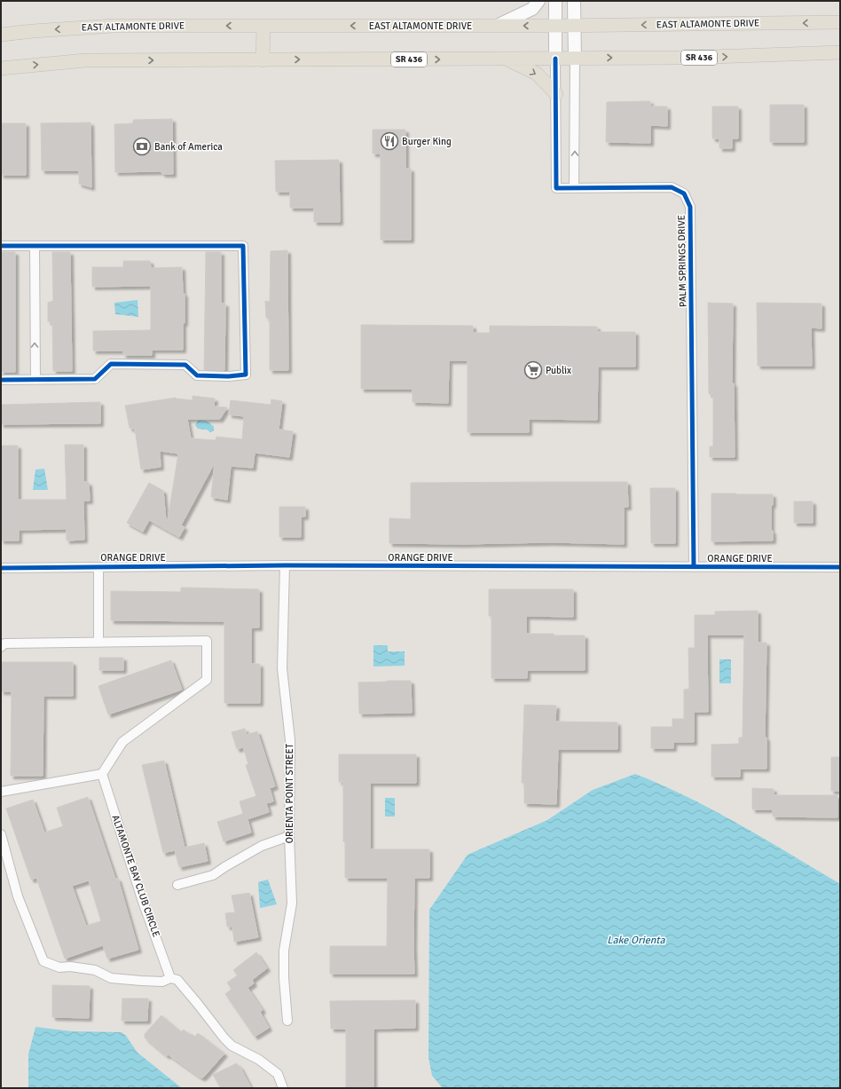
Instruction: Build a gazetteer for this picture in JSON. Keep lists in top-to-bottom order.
{
  "streets": {
    "main road": ["EAST ALTAMONTE DRIVE", "SR 436", "PALM SPRINGS DRIVE"],
    "street": ["ORANGE DRIVE", "ORIENTA POINT STREET", "ALTAMONTE BAY CLUB CIRCLE"]
  },
  "crossings": [
    ["EAST ALTAMONTE DRIVE", "PALM SPRINGS DRIVE"],
    ["SR 436", "PALM SPRINGS DRIVE"],
    ["PALM SPRINGS DRIVE", "ORANGE DRIVE"],
    ["ORANGE DRIVE", "ORIENTA POINT STREET"]
  ],
  "water": ["Lake Orienta"],
  "places": {
    "restaurant": ["Burger King"],
    "bank": ["Bank of America"],
    "supermarket": ["Publix"]
  }
}
